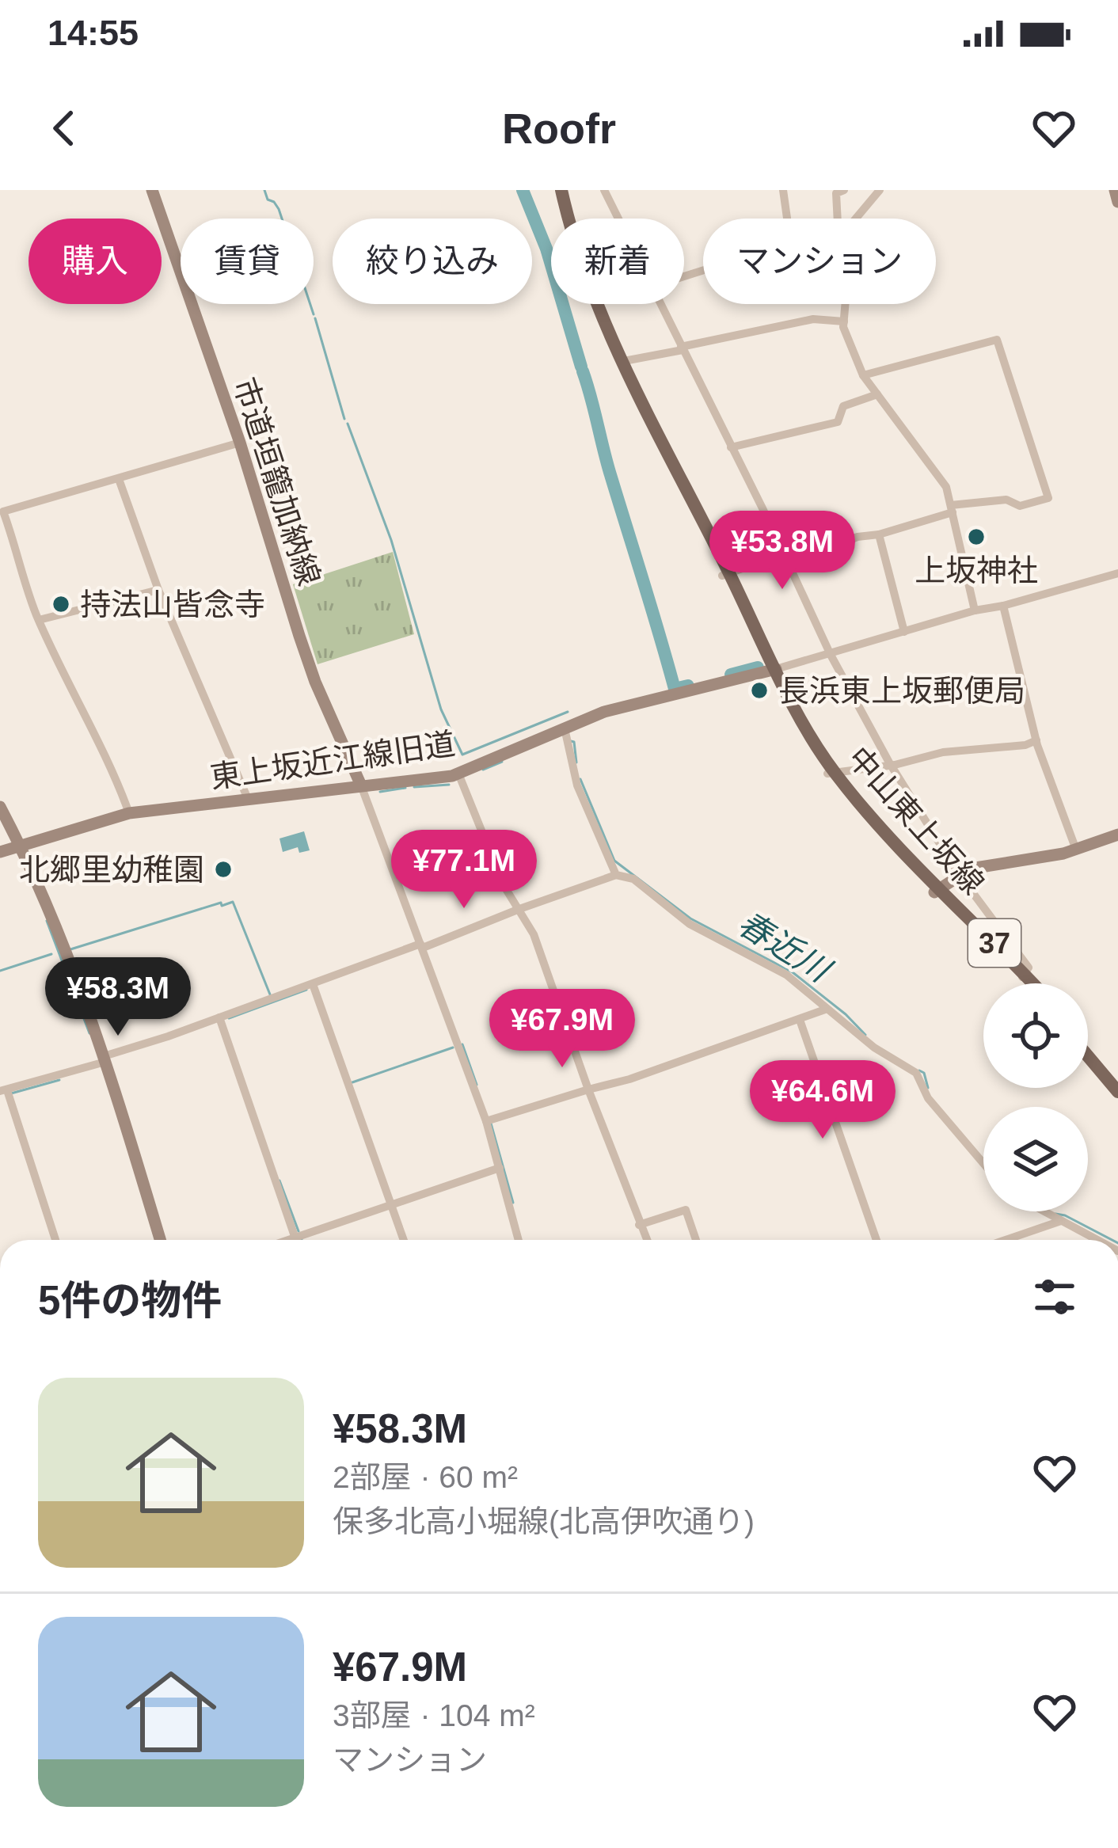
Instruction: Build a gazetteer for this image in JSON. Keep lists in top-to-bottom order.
{
  "streets": {
    "main road": ["中山東上坂線", "37"],
    "street": ["市道垣籠加納線", "東上坂近江線旧道"]
  },
  "crossings": [
    ["市道垣籠加納線", "東上坂近江線旧道"],
    ["東上坂近江線旧道", "中山東上坂線"]
  ],
  "water": ["春近川"],
  "places": [
    "上坂神社",
    "持法山皆念寺",
    "長浜東上坂郵便局",
    "北郷里幼稚園"
  ],
  "page": {
    "status": "14:55",
    "header": "Roofr",
    "chip": [
      "購入",
      "賃貸",
      "絞り込み",
      "新着",
      "マンション"
    ],
    "price": [
      "¥53.8M",
      "¥77.1M",
      "¥58.3M",
      "¥67.9M",
      "¥64.6M"
    ],
    "heading": "5件の物件",
    "list": [
      {
        "name": "¥58.3M",
        "note": "2部屋 · 60 m² · 保多北高小堀線(北高伊吹通り)"
      },
      {
        "name": "¥67.9M",
        "note": "3部屋 · 104 m² · マンション"
      }
    ]
  }
}
